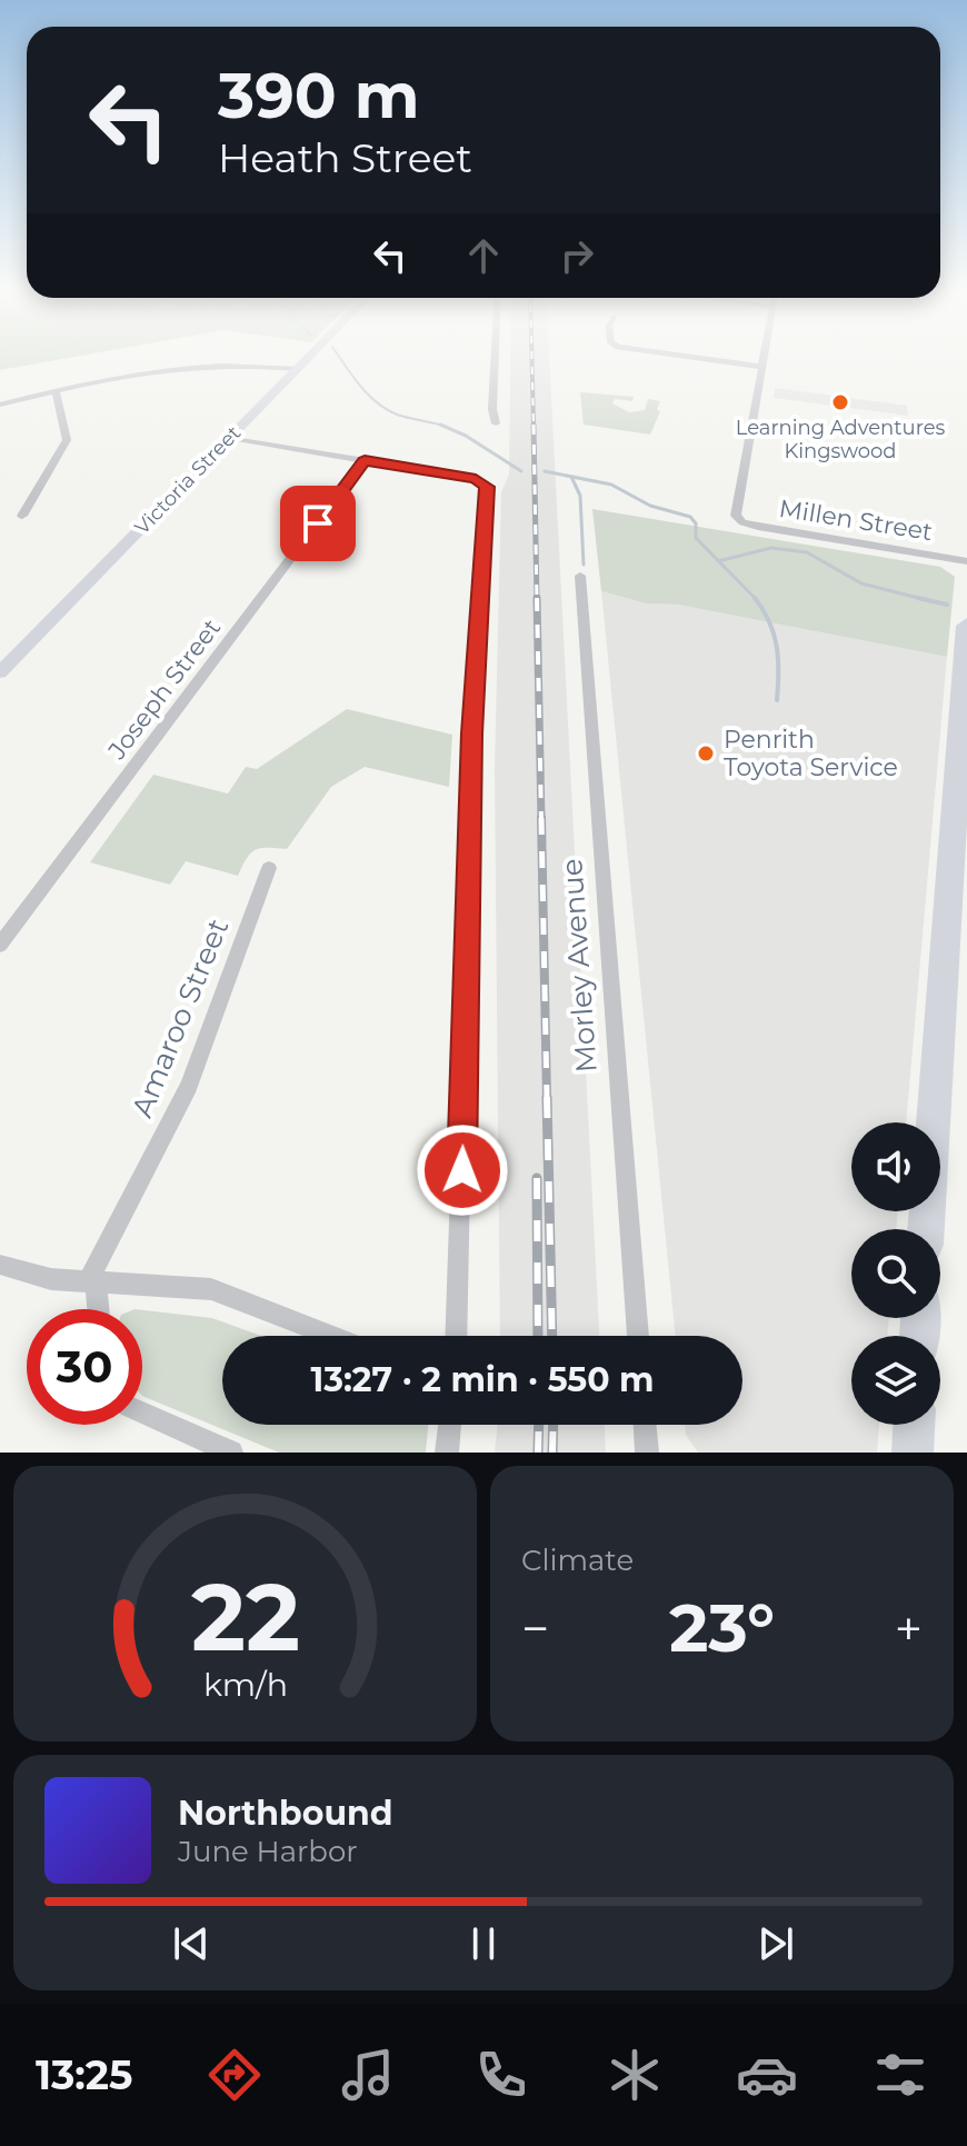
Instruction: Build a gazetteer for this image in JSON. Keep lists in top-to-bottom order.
{
  "streets": {
    "street": [
      "Victoria Street",
      "Millen Street",
      "Joseph Street",
      "Morley Avenue",
      "Amaroo Street"
    ]
  },
  "places": ["Learning Adventures Kingswood", "Penrith Toyota Service"],
  "page": {
    "turn": ["390 m", "Heath Street"],
    "limit": "30",
    "trip": "13:27 · 2 min · 550 m",
    "tile": "Climate",
    "heat": ["−", "23°", "+"],
    "song": ["Northbound", "June Harbor"],
    "tabs": "13:25",
    "gauge": ["22", "km/h"]
  }
}
